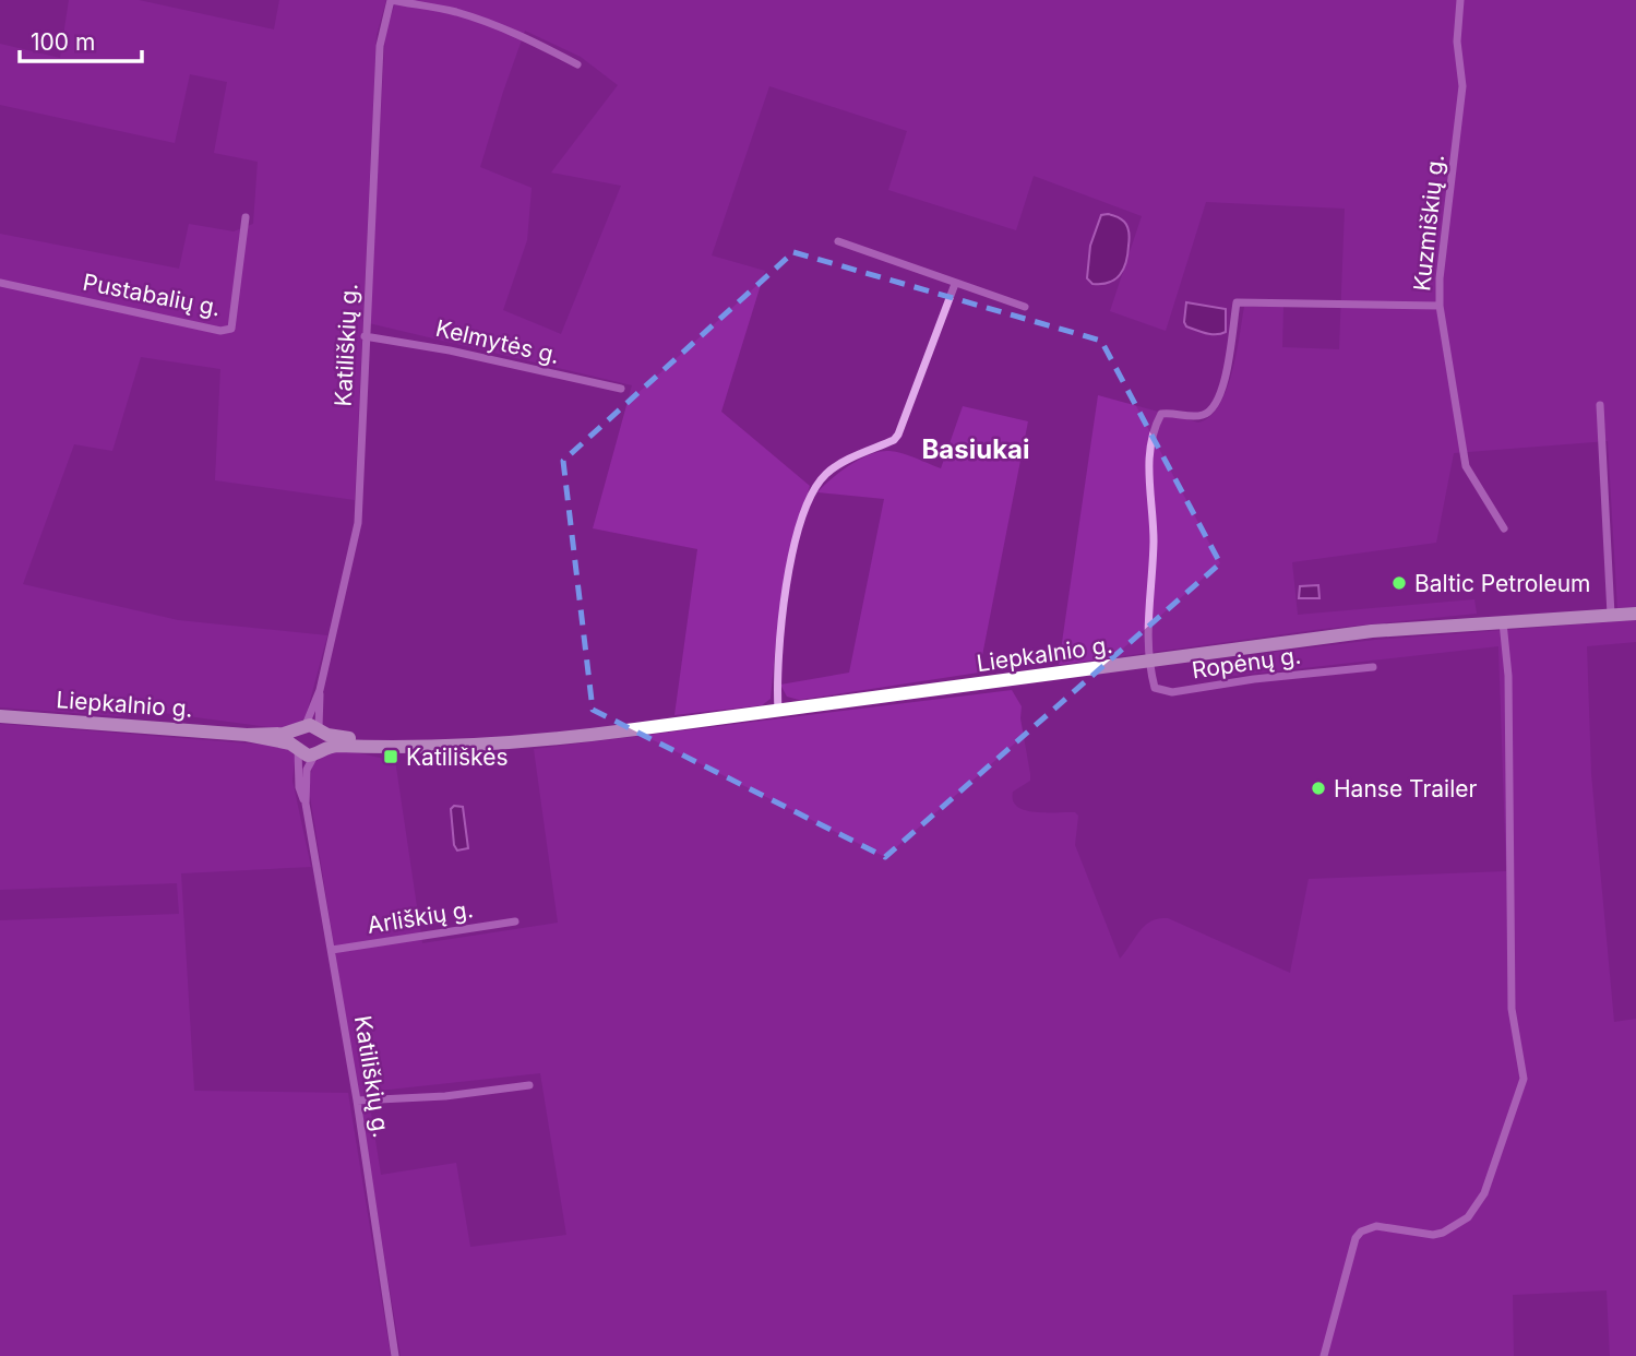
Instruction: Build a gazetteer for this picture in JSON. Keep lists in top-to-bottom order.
{
  "streets": {
    "highway": ["Liepkalnio g."],
    "street": [
      "Kuzmiškių g.",
      "Pustabalių g.",
      "Kelmytės g.",
      "Katiliškių g.",
      "Ropėnų g.",
      "Arliškių g."
    ]
  },
  "crossings": [
    ["Kelmytės g.", "Katiliškių g."],
    ["Katiliškių g.", "Liepkalnio g."],
    ["Katiliškių g.", "Arliškių g."],
    ["Liepkalnio g.", "Ropėnų g."]
  ],
  "districts": ["Basiukai"],
  "places": {
    "other": ["Baltic Petroleum", "Hanse Trailer"],
    "transit": ["Katiliškės"]
  },
  "scale_bar": "100 m"
}
